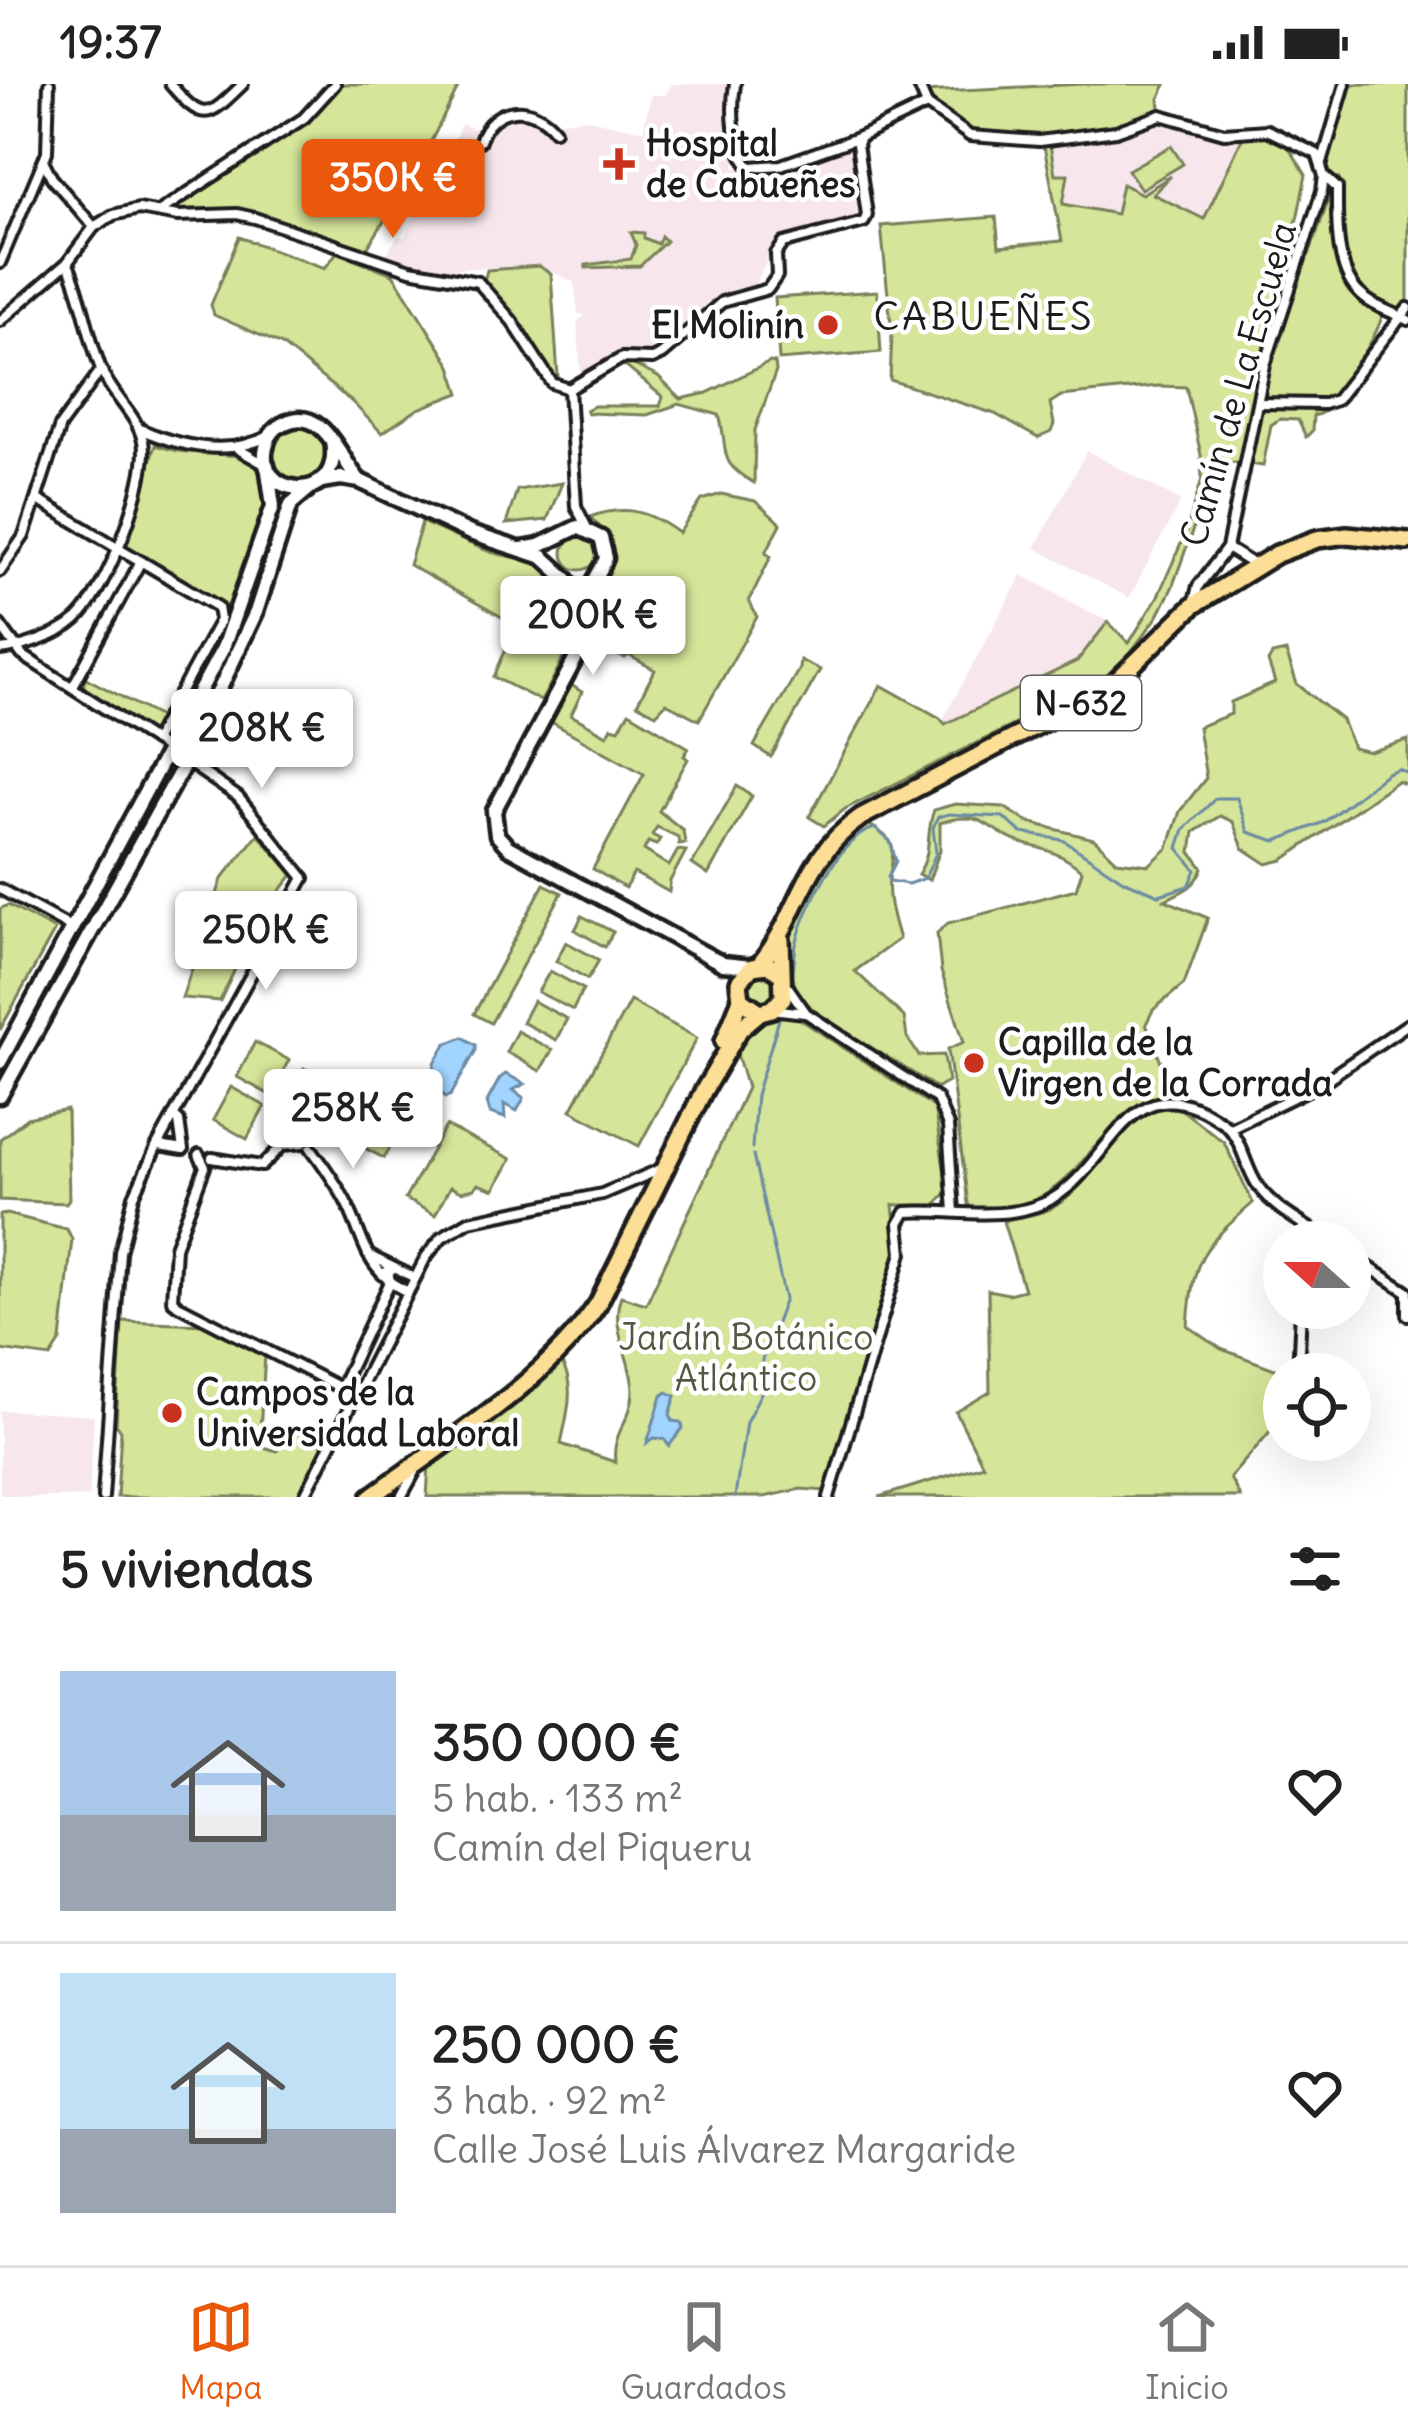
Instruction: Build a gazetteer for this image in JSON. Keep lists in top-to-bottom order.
{
  "streets": {
    "highway": ["N-632"],
    "street": ["Camín de La Escuela"]
  },
  "crossings": [
    ["Camín de La Escuela", "N-632"]
  ],
  "districts": ["CABUEÑES"],
  "parks": ["Jardín Botánico Atlántico"],
  "places": {
    "health": ["Hospital de Cabueñes"],
    "other": ["El Molinín", "Capilla de la Virgen de la Corrada", "Campos de la Universidad Laboral"]
  },
  "north": "left",
  "page": {
    "status": "19:37",
    "price": [
      "350K €",
      "200K €",
      "208K €",
      "250K €",
      "258K €"
    ],
    "heading": "5 viviendas",
    "list": [
      {
        "name": "350 000 €",
        "note": "5 hab. · 133 m² · Camín del Piqueru"
      },
      {
        "name": "250 000 €",
        "note": "3 hab. · 92 m² · Calle José Luis Álvarez Margaride"
      }
    ],
    "tabs": ["Mapa", "Guardados", "Inicio"]
  }
}
